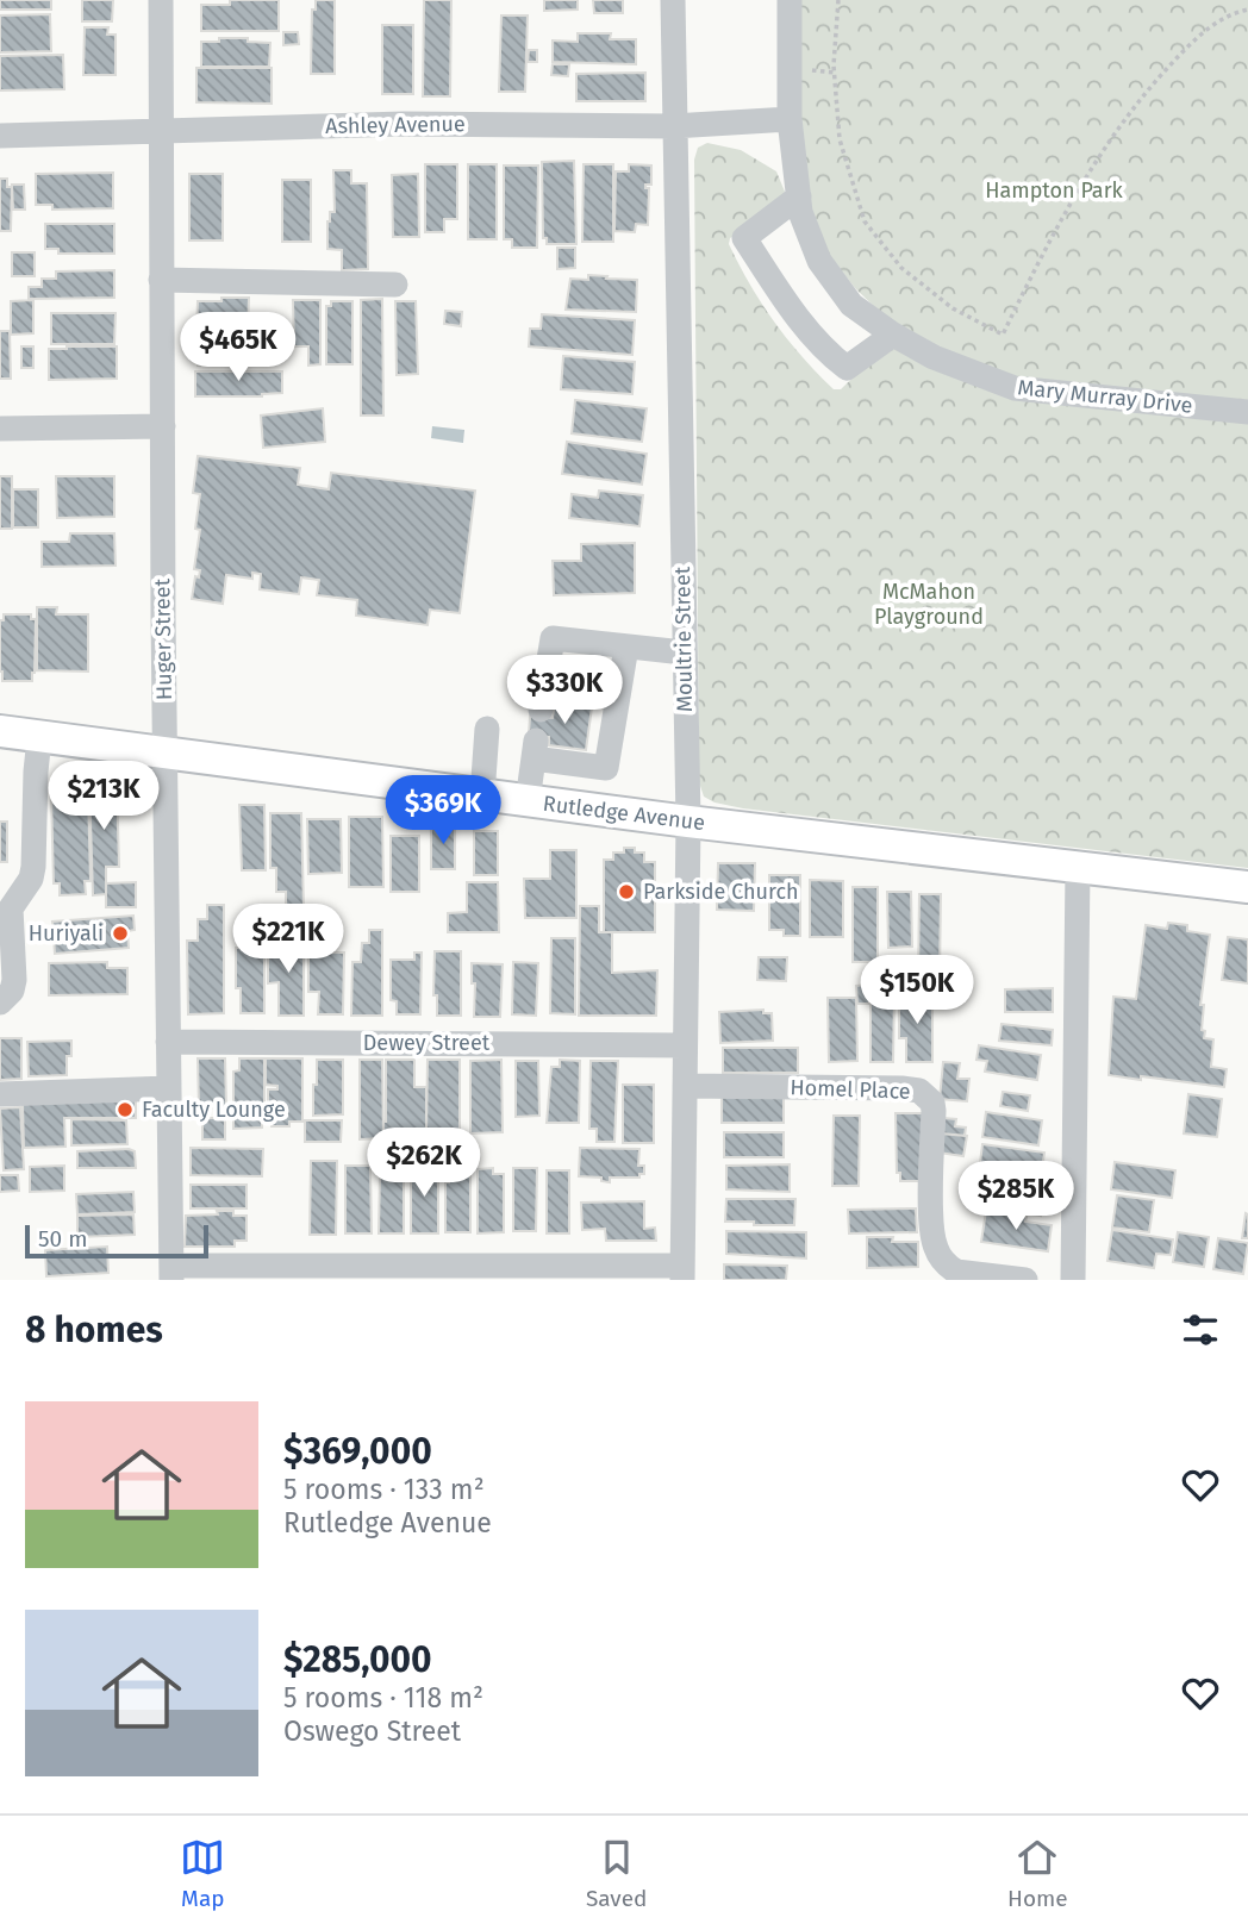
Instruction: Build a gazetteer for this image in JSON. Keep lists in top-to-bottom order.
{
  "streets": {
    "main road": ["Rutledge Avenue"],
    "street": [
      "Ashley Avenue",
      "Mary Murray Drive",
      "Huger Street",
      "Moultrie Street",
      "Dewey Street",
      "Homel Place"
    ]
  },
  "crossings": [
    ["Ashley Avenue", "Mary Murray Drive"],
    ["Ashley Avenue", "Huger Street"],
    ["Ashley Avenue", "Moultrie Street"],
    ["Huger Street", "Rutledge Avenue"],
    ["Huger Street", "Dewey Street"],
    ["Moultrie Street", "Rutledge Avenue"],
    ["Moultrie Street", "Dewey Street"],
    ["Moultrie Street", "Homel Place"]
  ],
  "parks": ["Hampton Park", "McMahon Playground"],
  "places": ["Parkside Church", "Huriyali", "Faculty Lounge"],
  "scale_bar": "50 m",
  "page": {
    "price": [
      "$465K",
      "$330K",
      "$213K",
      "$369K",
      "$221K",
      "$150K",
      "$262K",
      "$285K"
    ],
    "scale": "50 m",
    "heading": "8 homes",
    "list": [
      {
        "name": "$369,000",
        "note": "5 rooms · 133 m² · Rutledge Avenue"
      },
      {
        "name": "$285,000",
        "note": "5 rooms · 118 m² · Oswego Street"
      }
    ],
    "tabs": ["Map", "Saved", "Home"]
  }
}
